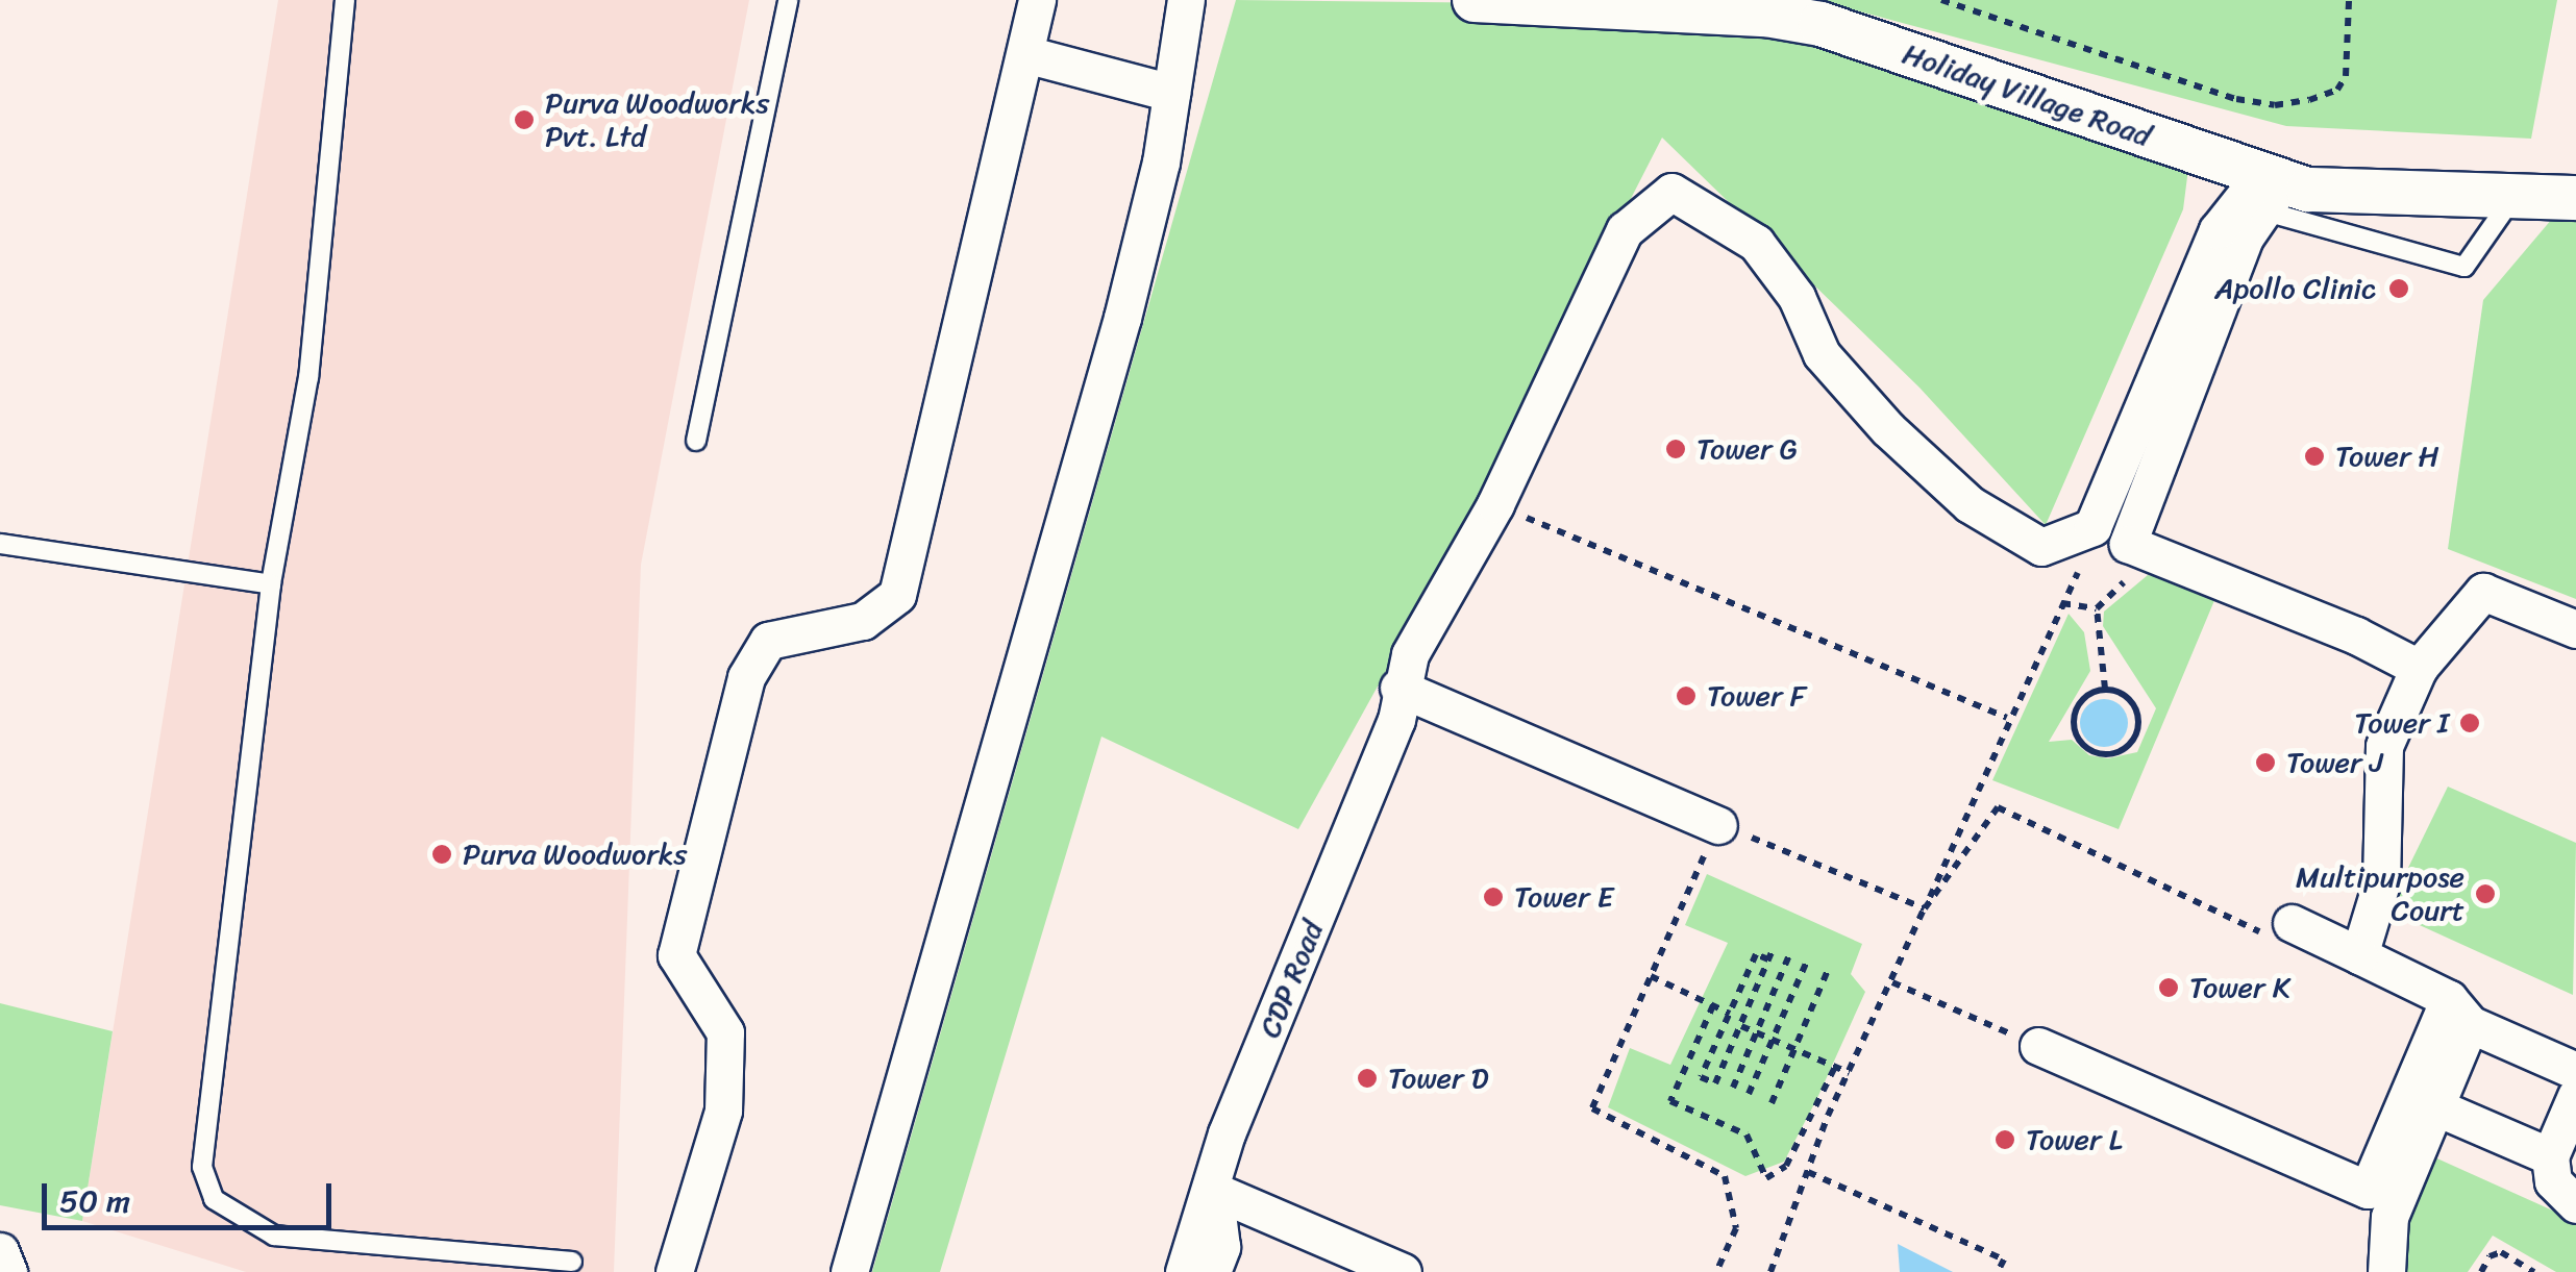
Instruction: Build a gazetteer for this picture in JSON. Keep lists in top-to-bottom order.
{
  "streets": {
    "street": ["Holiday Village Road", "CDP Road"]
  },
  "crossings": [
    ["Holiday Village Road", "CDP Road"]
  ],
  "places": [
    "Purva Woodworks Pvt. Ltd",
    "Apollo Clinic",
    "Tower G",
    "Tower H",
    "Tower F",
    "Tower I",
    "Tower J",
    "Purva Woodworks",
    "Multipurpose Court",
    "Tower E",
    "Tower K",
    "Tower D",
    "Tower L"
  ],
  "scale_bar": "50 m"
}
